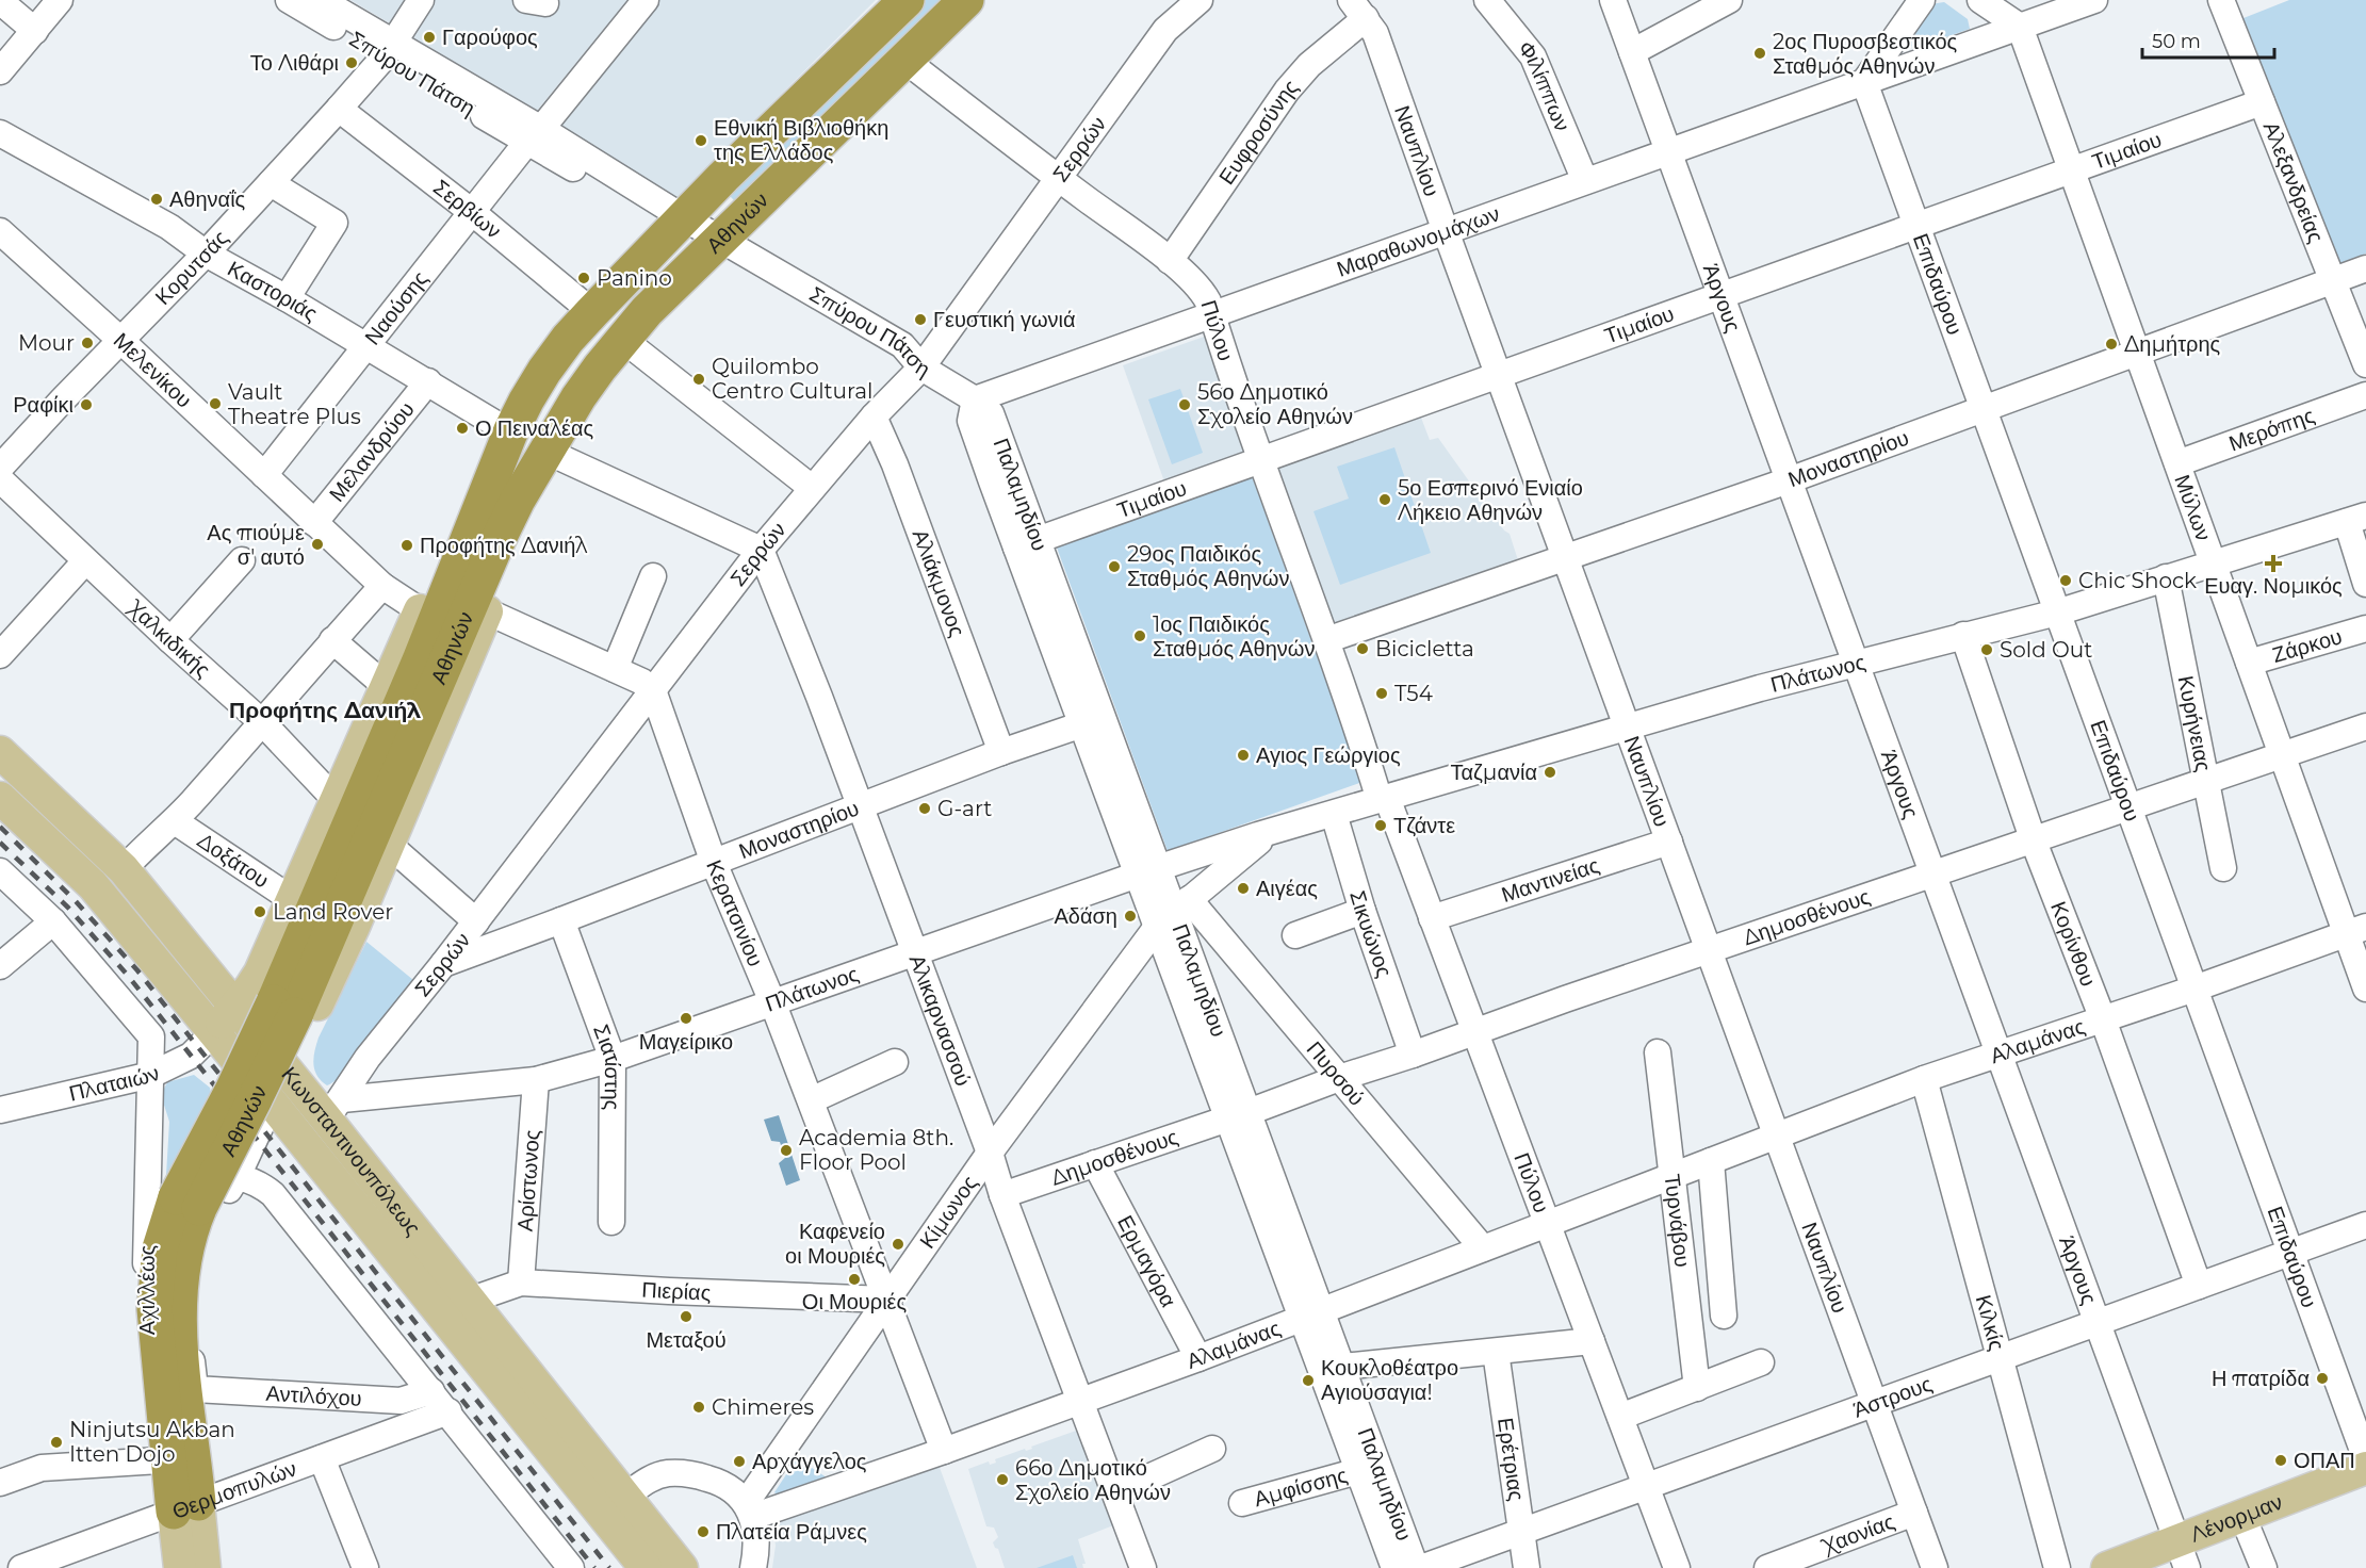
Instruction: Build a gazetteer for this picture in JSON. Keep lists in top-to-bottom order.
{
  "streets": {
    "highway": ["Αθηνών"],
    "main road": ["Κωνσταντινουπόλεως", "Αχιλλέως", "Λένορμαν"],
    "street": [
      "Σπύρου Πάτση",
      "Φιλίππων",
      "Ευφροσύνης",
      "Σερρών",
      "Ναυπλίου",
      "Τιμαίου",
      "Αλεξανδρείας",
      "Σερβίων",
      "Μαραθωνομάχων",
      "Κορυτσάς",
      "Επιδαύρου",
      "Καστοριάς",
      "Άργους",
      "Ναούσης",
      "Πύλου",
      "Μελενίκου",
      "Μερόπης",
      "Μελανδρύου",
      "Μοναστηρίου",
      "Παλαμηδίου",
      "Μύλων",
      "Αλιάκμονος",
      "Χαλκιδικής",
      "Ζάρκου",
      "Πλάτωνος",
      "Κυρήνειας",
      "Δοξάτου",
      "Μαντινείας",
      "Κερατσινίου",
      "Δημοσθένους",
      "Σικυώνος",
      "Κορίνθου",
      "Αλικαρνασσού",
      "Αλαμάνας",
      "Σιατίστης",
      "Πυρσού",
      "Πλαταιών",
      "Αρίστωνος",
      "Κίμωνος",
      "Τυρνάβου",
      "Ερμαγόρα",
      "Πιερίας",
      "Κιλκίς",
      "Αντιλόχου",
      "Άστρους",
      "Ερέτριας",
      "Αμφίσσης",
      "Θερμοπυλών",
      "Χαονίας"
    ]
  },
  "crossings": [
    ["Σπύρου Πάτση", "Σερρών"],
    ["Σπύρου Πάτση", "Αθηνών"],
    ["Σπύρου Πάτση", "Κορυτσάς"],
    ["Σπύρου Πάτση", "Ναούσης"],
    ["Φιλίππων", "Μαραθωνομάχων"],
    ["Ευφροσύνης", "Ναυπλίου"],
    ["Ευφροσύνης", "Πύλου"],
    ["Σερρών", "Πύλου"],
    ["Σερρών", "Μοναστηρίου"],
    ["Σερρών", "Αλιάκμονος"],
    ["Σερρών", "Πλάτωνος"],
    ["Σερρών", "Κερατσινίου"],
    ["Σερρών", "Αλικαρνασσού"],
    ["Σερρών", "Κωνσταντινουπόλεως"],
    ["Ναυπλίου", "Τιμαίου"],
    ["Ναυπλίου", "Μαραθωνομάχων"],
    ["Ναυπλίου", "Μοναστηρίου"],
    ["Ναυπλίου", "Πλάτωνος"],
    ["Ναυπλίου", "Μαντινείας"],
    ["Ναυπλίου", "Δημοσθένους"],
    ["Ναυπλίου", "Αλαμάνας"],
    ["Ναυπλίου", "Άστρους"],
    ["Ναυπλίου", "Χαονίας"],
    ["Τιμαίου", "Αλεξανδρείας"],
    ["Τιμαίου", "Επιδαύρου"],
    ["Τιμαίου", "Άργους"],
    ["Τιμαίου", "Πύλου"],
    ["Τιμαίου", "Παλαμηδίου"],
    ["Τιμαίου", "Μύλων"],
    ["Αλεξανδρείας", "Μοναστηρίου"],
    ["Σερβίων", "Αθηνών"],
    ["Σερβίων", "Κορυτσάς"],
    ["Σερβίων", "Ναούσης"],
    ["Αθηνών", "Καστοριάς"],
    ["Αθηνών", "Πύλου"],
    ["Αθηνών", "Μελενίκου"],
    ["Αθηνών", "Χαλκιδικής"],
    ["Αθηνών", "Δοξάτου"],
    ["Αθηνών", "Πλαταιών"],
    ["Αθηνών", "Κωνσταντινουπόλεως"],
    ["Αθηνών", "Αχιλλέως"],
    ["Αθηνών", "Θερμοπυλών"],
    ["Μαραθωνομάχων", "Επιδαύρου"],
    ["Μαραθωνομάχων", "Άργους"],
    ["Μαραθωνομάχων", "Πύλου"],
    ["Μαραθωνομάχων", "Παλαμηδίου"],
    ["Μαραθωνομάχων", "Μύλων"],
    ["Κορυτσάς", "Καστοριάς"],
    ["Κορυτσάς", "Μελενίκου"],
    ["Επιδαύρου", "Μοναστηρίου"],
    ["Επιδαύρου", "Πλάτωνος"],
    ["Επιδαύρου", "Δημοσθένους"],
    ["Επιδαύρου", "Αλαμάνας"],
    ["Επιδαύρου", "Άστρους"],
    ["Καστοριάς", "Ναούσης"],
    ["Καστοριάς", "Μελανδρύου"],
    ["Άργους", "Μοναστηρίου"],
    ["Άργους", "Πλάτωνος"],
    ["Άργους", "Δημοσθένους"],
    ["Άργους", "Αλαμάνας"],
    ["Άργους", "Άστρους"],
    ["Άργους", "Λένορμαν"],
    ["Ναούσης", "Μελενίκου"],
    ["Πύλου", "Μοναστηρίου"],
    ["Πύλου", "Πλάτωνος"],
    ["Πύλου", "Μαντινείας"],
    ["Πύλου", "Δημοσθένους"],
    ["Πύλου", "Αλαμάνας"],
    ["Πύλου", "Άστρους"],
    ["Μελενίκου", "Μελανδρύου"],
    ["Μερόπης", "Μύλων"],
    ["Μοναστηρίου", "Παλαμηδίου"],
    ["Μοναστηρίου", "Μύλων"],
    ["Μοναστηρίου", "Αλιάκμονος"],
    ["Μοναστηρίου", "Κερατσινίου"],
    ["Μοναστηρίου", "Αλικαρνασσού"],
    ["Μοναστηρίου", "Σιατίστης"],
    ["Παλαμηδίου", "Πλάτωνος"],
    ["Παλαμηδίου", "Δημοσθένους"],
    ["Παλαμηδίου", "Αλαμάνας"],
    ["Παλαμηδίου", "Πυρσού"],
    ["Παλαμηδίου", "Κίμωνος"],
    ["Παλαμηδίου", "Αμφίσσης"],
    ["Μύλων", "Ζάρκου"],
    ["Μύλων", "Πλάτωνος"],
    ["Μύλων", "Δημοσθένους"],
    ["Μύλων", "Αλαμάνας"],
    ["Πλάτωνος", "Κυρήνειας"],
    ["Πλάτωνος", "Κερατσινίου"],
    ["Πλάτωνος", "Σικυώνος"],
    ["Πλάτωνος", "Κορίνθου"],
    ["Πλάτωνος", "Αλικαρνασσού"],
    ["Πλάτωνος", "Σιατίστης"],
    ["Πλάτωνος", "Πυρσού"],
    ["Πλάτωνος", "Κωνσταντινουπόλεως"],
    ["Πλάτωνος", "Αρίστωνος"],
    ["Πλάτωνος", "Κίμωνος"],
    ["Κυρήνειας", "Δημοσθένους"],
    ["Κερατσινίου", "Αλαμάνας"],
    ["Κερατσινίου", "Κίμωνος"],
    ["Κερατσινίου", "Πιερίας"],
    ["Δημοσθένους", "Σικυώνος"],
    ["Δημοσθένους", "Κορίνθου"],
    ["Δημοσθένους", "Αλικαρνασσού"],
    ["Δημοσθένους", "Πυρσού"],
    ["Δημοσθένους", "Ερμαγόρα"],
    ["Κορίνθου", "Αλαμάνας"],
    ["Κορίνθου", "Άστρους"],
    ["Αλικαρνασσού", "Αλαμάνας"],
    ["Αλικαρνασσού", "Κίμωνος"],
    ["Αλαμάνας", "Πυρσού"],
    ["Αλαμάνας", "Κίμωνος"],
    ["Αλαμάνας", "Τυρνάβου"],
    ["Αλαμάνας", "Ερμαγόρα"],
    ["Αλαμάνας", "Κιλκίς"],
    ["Πυρσού", "Κίμωνος"],
    ["Πλαταιών", "Κωνσταντινουπόλεως"],
    ["Πλαταιών", "Αχιλλέως"],
    ["Κωνσταντινουπόλεως", "Πιερίας"],
    ["Αρίστωνος", "Πιερίας"],
    ["Κίμωνος", "Πιερίας"],
    ["Αχιλλέως", "Θερμοπυλών"],
    ["Κιλκίς", "Άστρους"],
    ["Άστρους", "Ερέτριας"]
  ],
  "districts": ["Προφήτης Δανιήλ"],
  "places": {
    "other": [
      "Γαρούφος",
      "2ος Πυροσβεστικός Σταθμός Αθηνών",
      "Το Λιθάρι",
      "Εθνική Βιβλιοθήκη της Ελλάδος",
      "Αθηναΐς",
      "Panino",
      "Γευστική γωνιά",
      "Mour",
      "Δημήτρης",
      "Quilombo Centro Cultural",
      "Vault Theatre Plus",
      "Ραφίκι",
      "56ο Δημοτικό Σχολείο Αθηνών",
      "Ο Πειναλέας",
      "5ο Εσπερινό Ενιαίο Λήκειο Αθηνών",
      "Ας πιούμε σ' αυτό",
      "Προφήτης Δανιήλ",
      "29ος Παιδικός Σταθμός Αθηνών",
      "Chic Shock",
      "1ος Παιδικός Σταθμός Αθηνών",
      "Bicicletta",
      "Sold Out",
      "T54",
      "Αγιος Γεώργιος",
      "Ταζμανία",
      "G-art",
      "Τζάντε",
      "Αιγέας",
      "Land Rover",
      "Αδάση",
      "Μαγείρικο",
      "Academia 8th. Floor Pool",
      "Καφενείο οι Μουριές",
      "Οι Μουριές",
      "Μεταξού",
      "Η πατρίδα",
      "Κουκλοθέατρο Αγιούσαγια!",
      "Chimeres",
      "Ninjutsu Akban Itten Dojo",
      "ΟΠΑΠ",
      "Αρχάγγελος",
      "66ο Δημοτικό Σχολείο Αθηνών",
      "Πλατεία Ράμνες"
    ],
    "health": ["Ευαγ. Νομικός"]
  },
  "scale_bar": "50 m"
}
